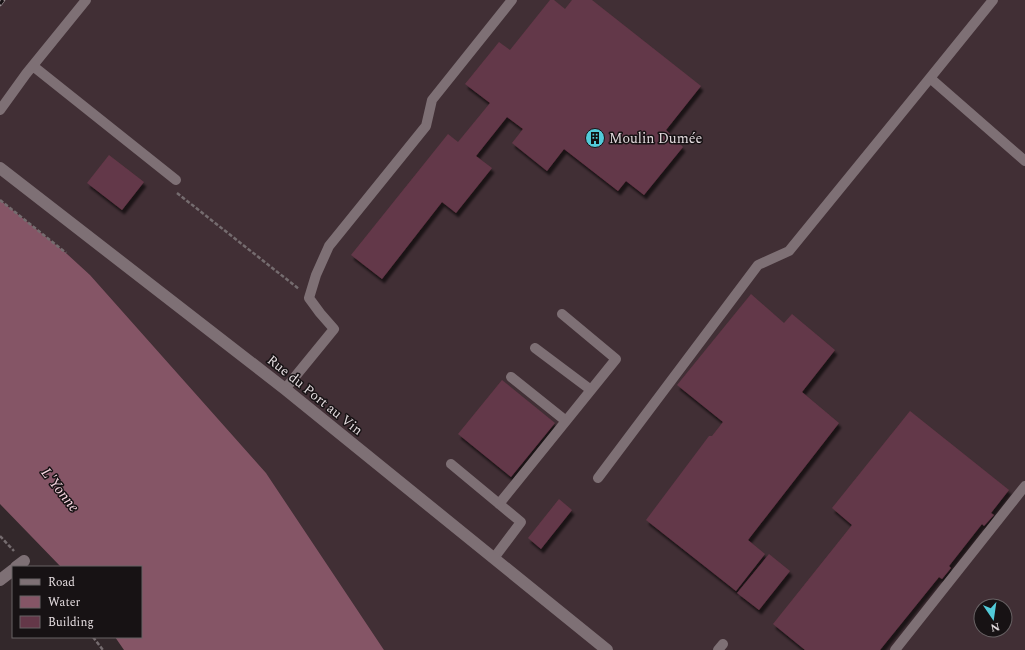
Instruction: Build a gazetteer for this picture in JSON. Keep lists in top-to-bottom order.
{
  "streets": {
    "street": ["Rue du Port au Vin"]
  },
  "water": ["L'Yonne"],
  "places": {
    "building": ["Moulin Dumée"]
  },
  "legend": ["Road", "Water", "Building"],
  "north": "bottom"
}
